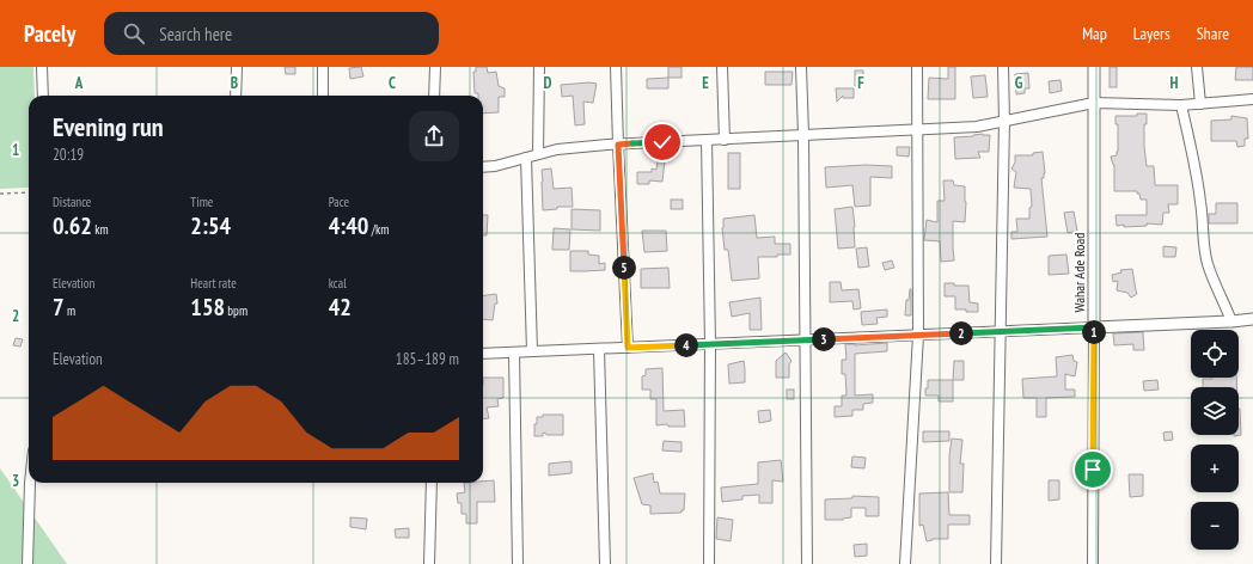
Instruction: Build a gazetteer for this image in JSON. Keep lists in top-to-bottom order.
{
  "streets": {
    "street": ["Wahar Ade Road"]
  },
  "page": {
    "header": "Pacely",
    "search": "Search here",
    "nav": ["Map", "Layers", "Share"],
    "heading": ["Evening run", "20:19"],
    "stats": [
      ["Distance", "0.62 km"],
      ["Time", "2:54"],
      ["Pace", "4:40 /km"],
      ["Elevation", "7 m"],
      ["Heart rate", "158 bpm"],
      ["kcal", "42"]
    ],
    "pins": [
      "5",
      "1",
      "2",
      "3",
      "4"
    ],
    "map_buttons": ["+", "−"],
    "chart": ["Elevation", "185–189 m"]
  },
  "grid": {
    "columns": [
      "A",
      "B",
      "C",
      "D",
      "E",
      "F",
      "G",
      "H"
    ],
    "rows": ["1", "2", "3"]
  }
}
